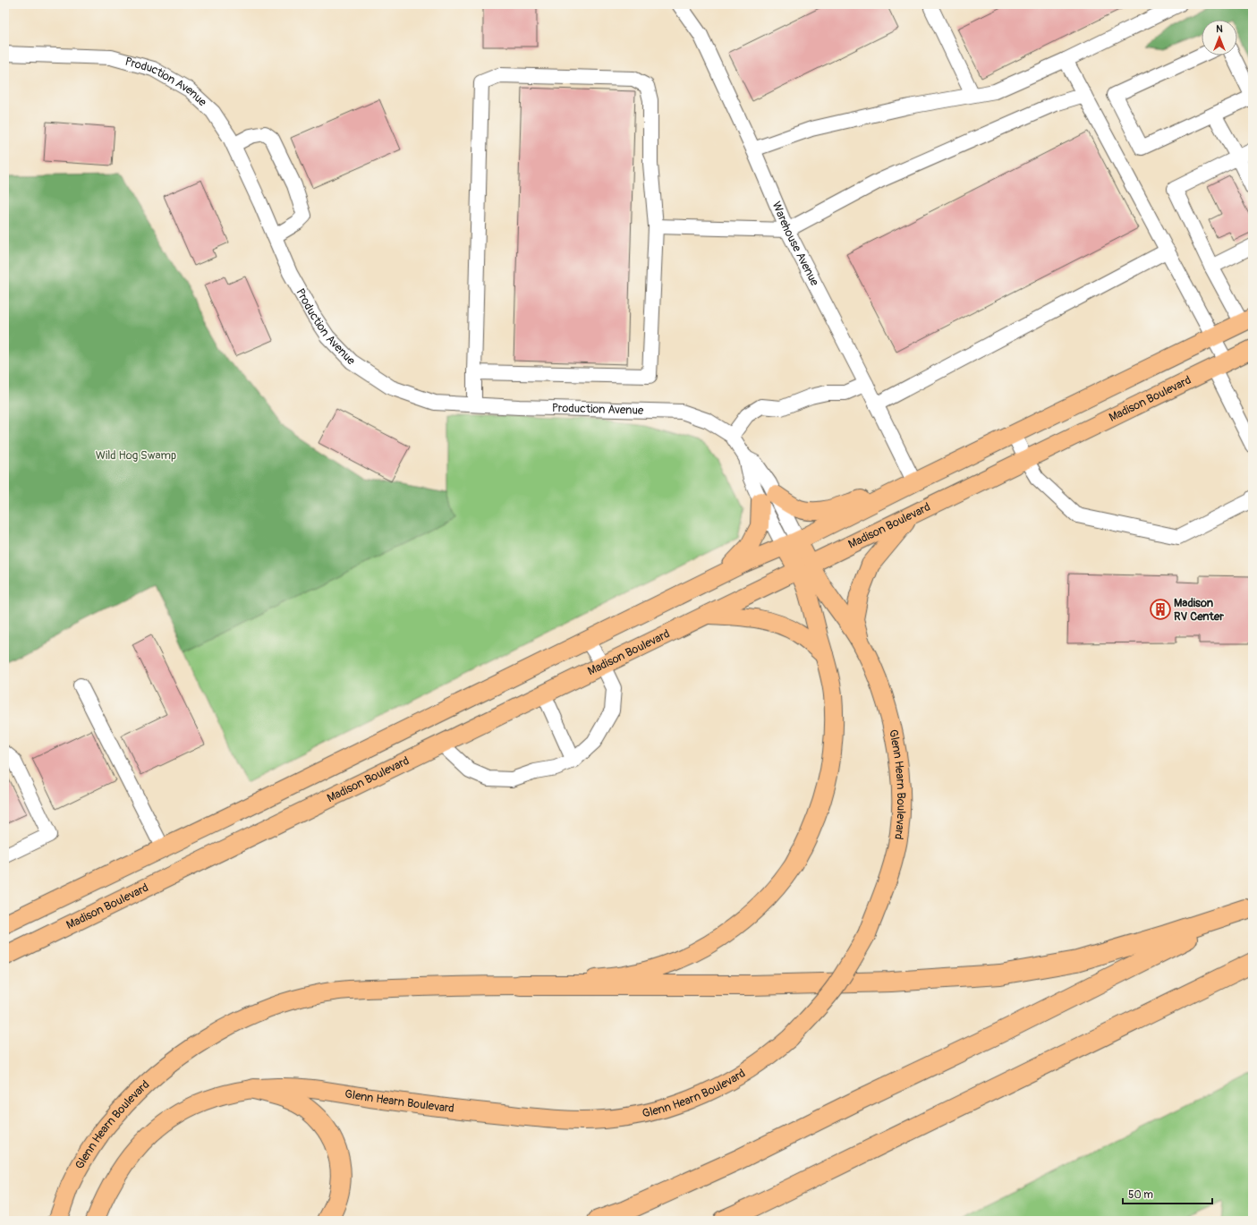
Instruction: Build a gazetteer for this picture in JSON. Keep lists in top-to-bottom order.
{
  "streets": {
    "main road": ["Madison Boulevard", "Glenn Hearn Boulevard"],
    "street": ["Production Avenue", "Warehouse Avenue"]
  },
  "crossings": [
    ["Production Avenue", "Glenn Hearn Boulevard"],
    ["Madison Boulevard", "Glenn Hearn Boulevard"]
  ],
  "parks": ["Wild Hog Swamp"],
  "places": {
    "building": ["Madison RV Center"]
  },
  "scale_bar": "50 m",
  "north": "top"
}
